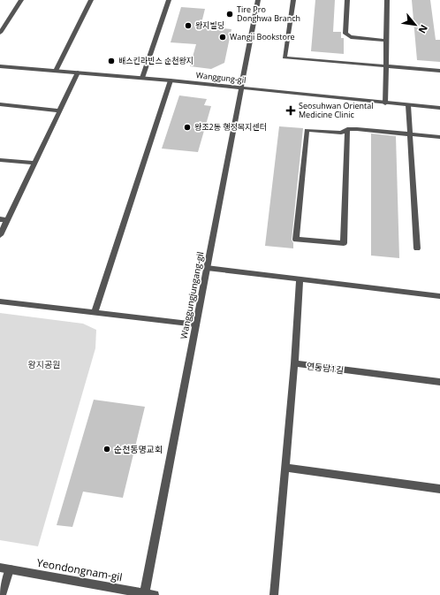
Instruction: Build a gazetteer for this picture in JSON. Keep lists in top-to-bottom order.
{
  "streets": {
    "street": [
      "Wanggung-gil",
      "Wanggungjungang-gil",
      "연동남1길",
      "Yeondongnam-gil"
    ]
  },
  "crossings": [
    ["Wanggung-gil", "Wanggungjungang-gil"],
    ["Wanggungjungang-gil", "Yeondongnam-gil"]
  ],
  "parks": ["왕지공원"],
  "places": {
    "other": [
      "Tire Pro Donghwa Branch",
      "왕지빌딩",
      "Wangji Bookstore",
      "배스킨라빈스 순천왕지",
      "왕조2동 행정복지센터",
      "순천동명교회"
    ],
    "health": ["Seosuhwan Oriental Medicine Clinic"]
  },
  "north": "bottom right"
}
